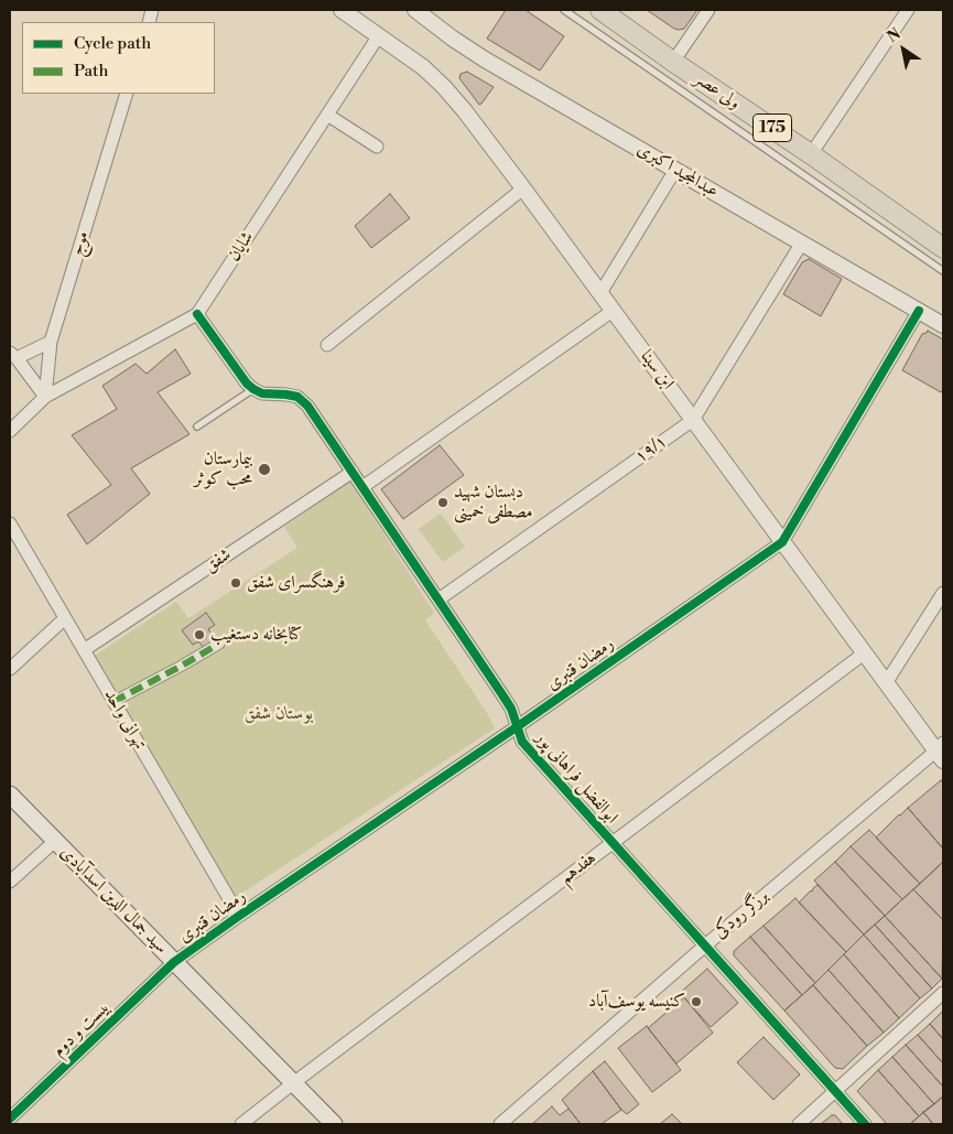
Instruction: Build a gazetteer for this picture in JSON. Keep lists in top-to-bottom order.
{
  "streets": {
    "main road": ["ولی عصر", "175", "سید جمال الدین اسدآبادی"],
    "street": [
      "عبدالمجید اکبری",
      "موج",
      "شایان",
      "ابن سینا",
      "۱۹/۱",
      "شفق",
      "رمضان قنبری",
      "تهرانی واحد",
      "ابوالفضل فراهانی پور",
      "هفدهم",
      "برزگر رودکی",
      "بیست و دوم"
    ]
  },
  "crossings": [
    ["عبدالمجید اکبری", "۱۹/۱"],
    ["عبدالمجید اکبری", "رمضان قنبری"],
    ["موج", "شایان"],
    ["شایان", "ابن سینا"],
    ["ابن سینا", "۱۹/۱"],
    ["ابن سینا", "رمضان قنبری"],
    ["ابن سینا", "هفدهم"],
    ["ابن سینا", "برزگر رودکی"],
    ["۱۹/۱", "ابوالفضل فراهانی پور"],
    ["شفق", "تهرانی واحد"],
    ["شفق", "ابوالفضل فراهانی پور"],
    ["رمضان قنبری", "تهرانی واحد"],
    ["رمضان قنبری", "ابوالفضل فراهانی پور"],
    ["رمضان قنبری", "سید جمال الدین اسدآبادی"],
    ["رمضان قنبری", "بیست و دوم"],
    ["ابوالفضل فراهانی پور", "هفدهم"],
    ["ابوالفضل فراهانی پور", "برزگر رودکی"],
    ["هفدهم", "سید جمال الدین اسدآبادی"],
    ["سید جمال الدین اسدآبادی", "بیست و دوم"]
  ],
  "parks": ["بوستان شفق"],
  "places": [
    "بیمارستان محب کوثر",
    "دبستان شهید مصطفی خمینی",
    "فرهنگسرای شفق",
    "کتابخانه دستغیب",
    "کنیسه یوسف‌آباد"
  ],
  "legend": ["Cycle path", "Path"],
  "north": "top left"
}
